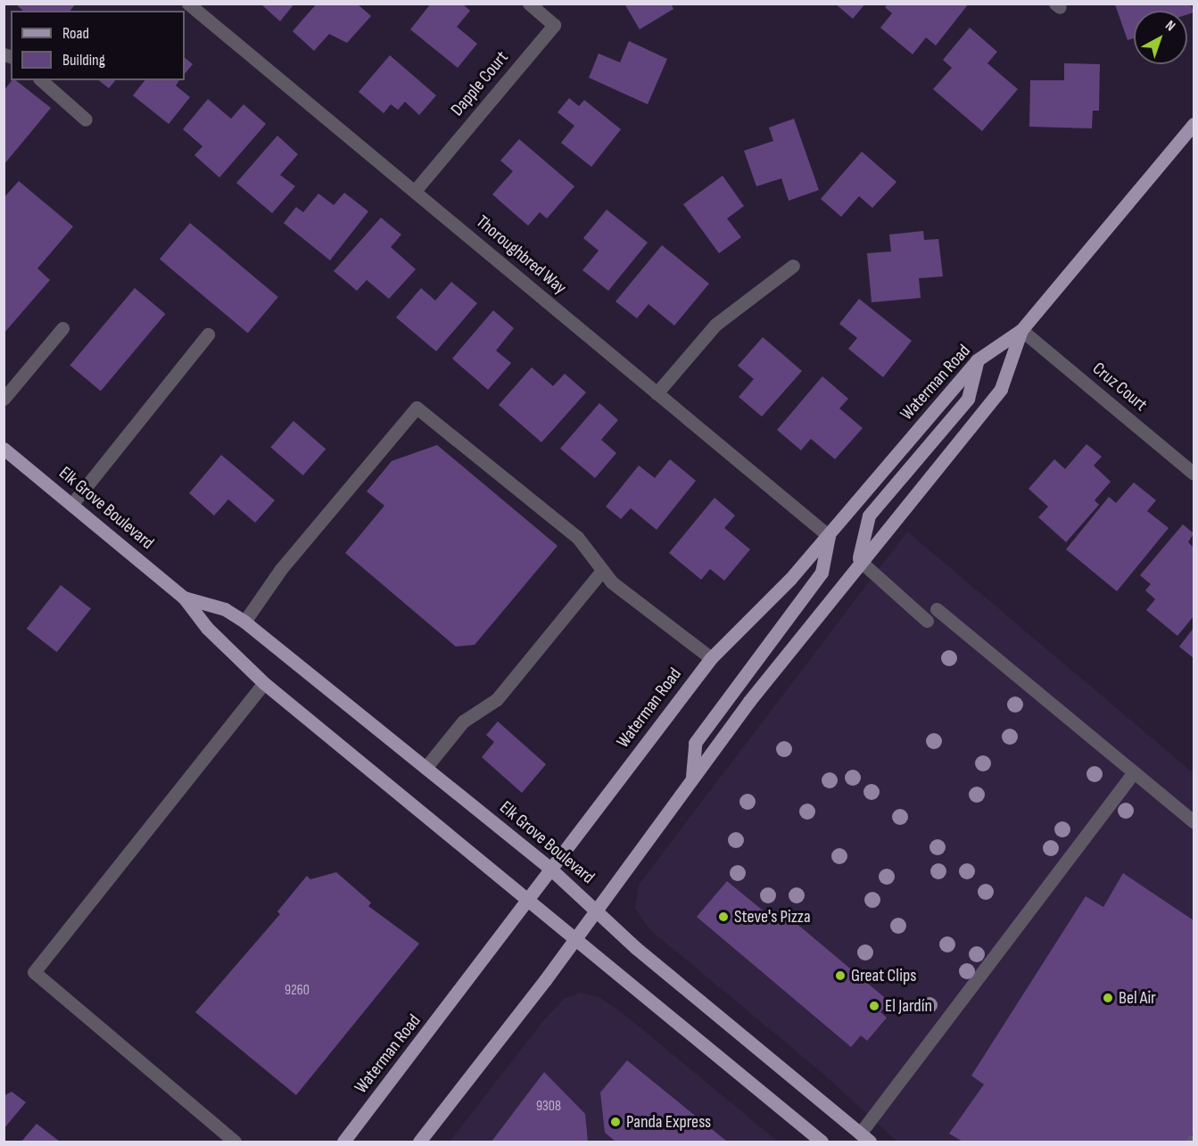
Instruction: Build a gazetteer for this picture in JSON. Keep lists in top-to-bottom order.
{
  "streets": {
    "main road": ["Waterman Road", "Elk Grove Boulevard"],
    "street": ["Dapple Court", "Thoroughbred Way", "Cruz Court"]
  },
  "crossings": [
    ["Dapple Court", "Thoroughbred Way"],
    ["Thoroughbred Way", "Waterman Road"],
    ["Waterman Road", "Cruz Court"],
    ["Waterman Road", "Elk Grove Boulevard"]
  ],
  "places": [
    "Steve's Pizza",
    "Great Clips",
    "Bel Air",
    "El Jardín",
    "Panda Express"
  ],
  "house_numbers": ["9260", "9308"],
  "legend": ["Road", "Building"],
  "north": "top right"
}
